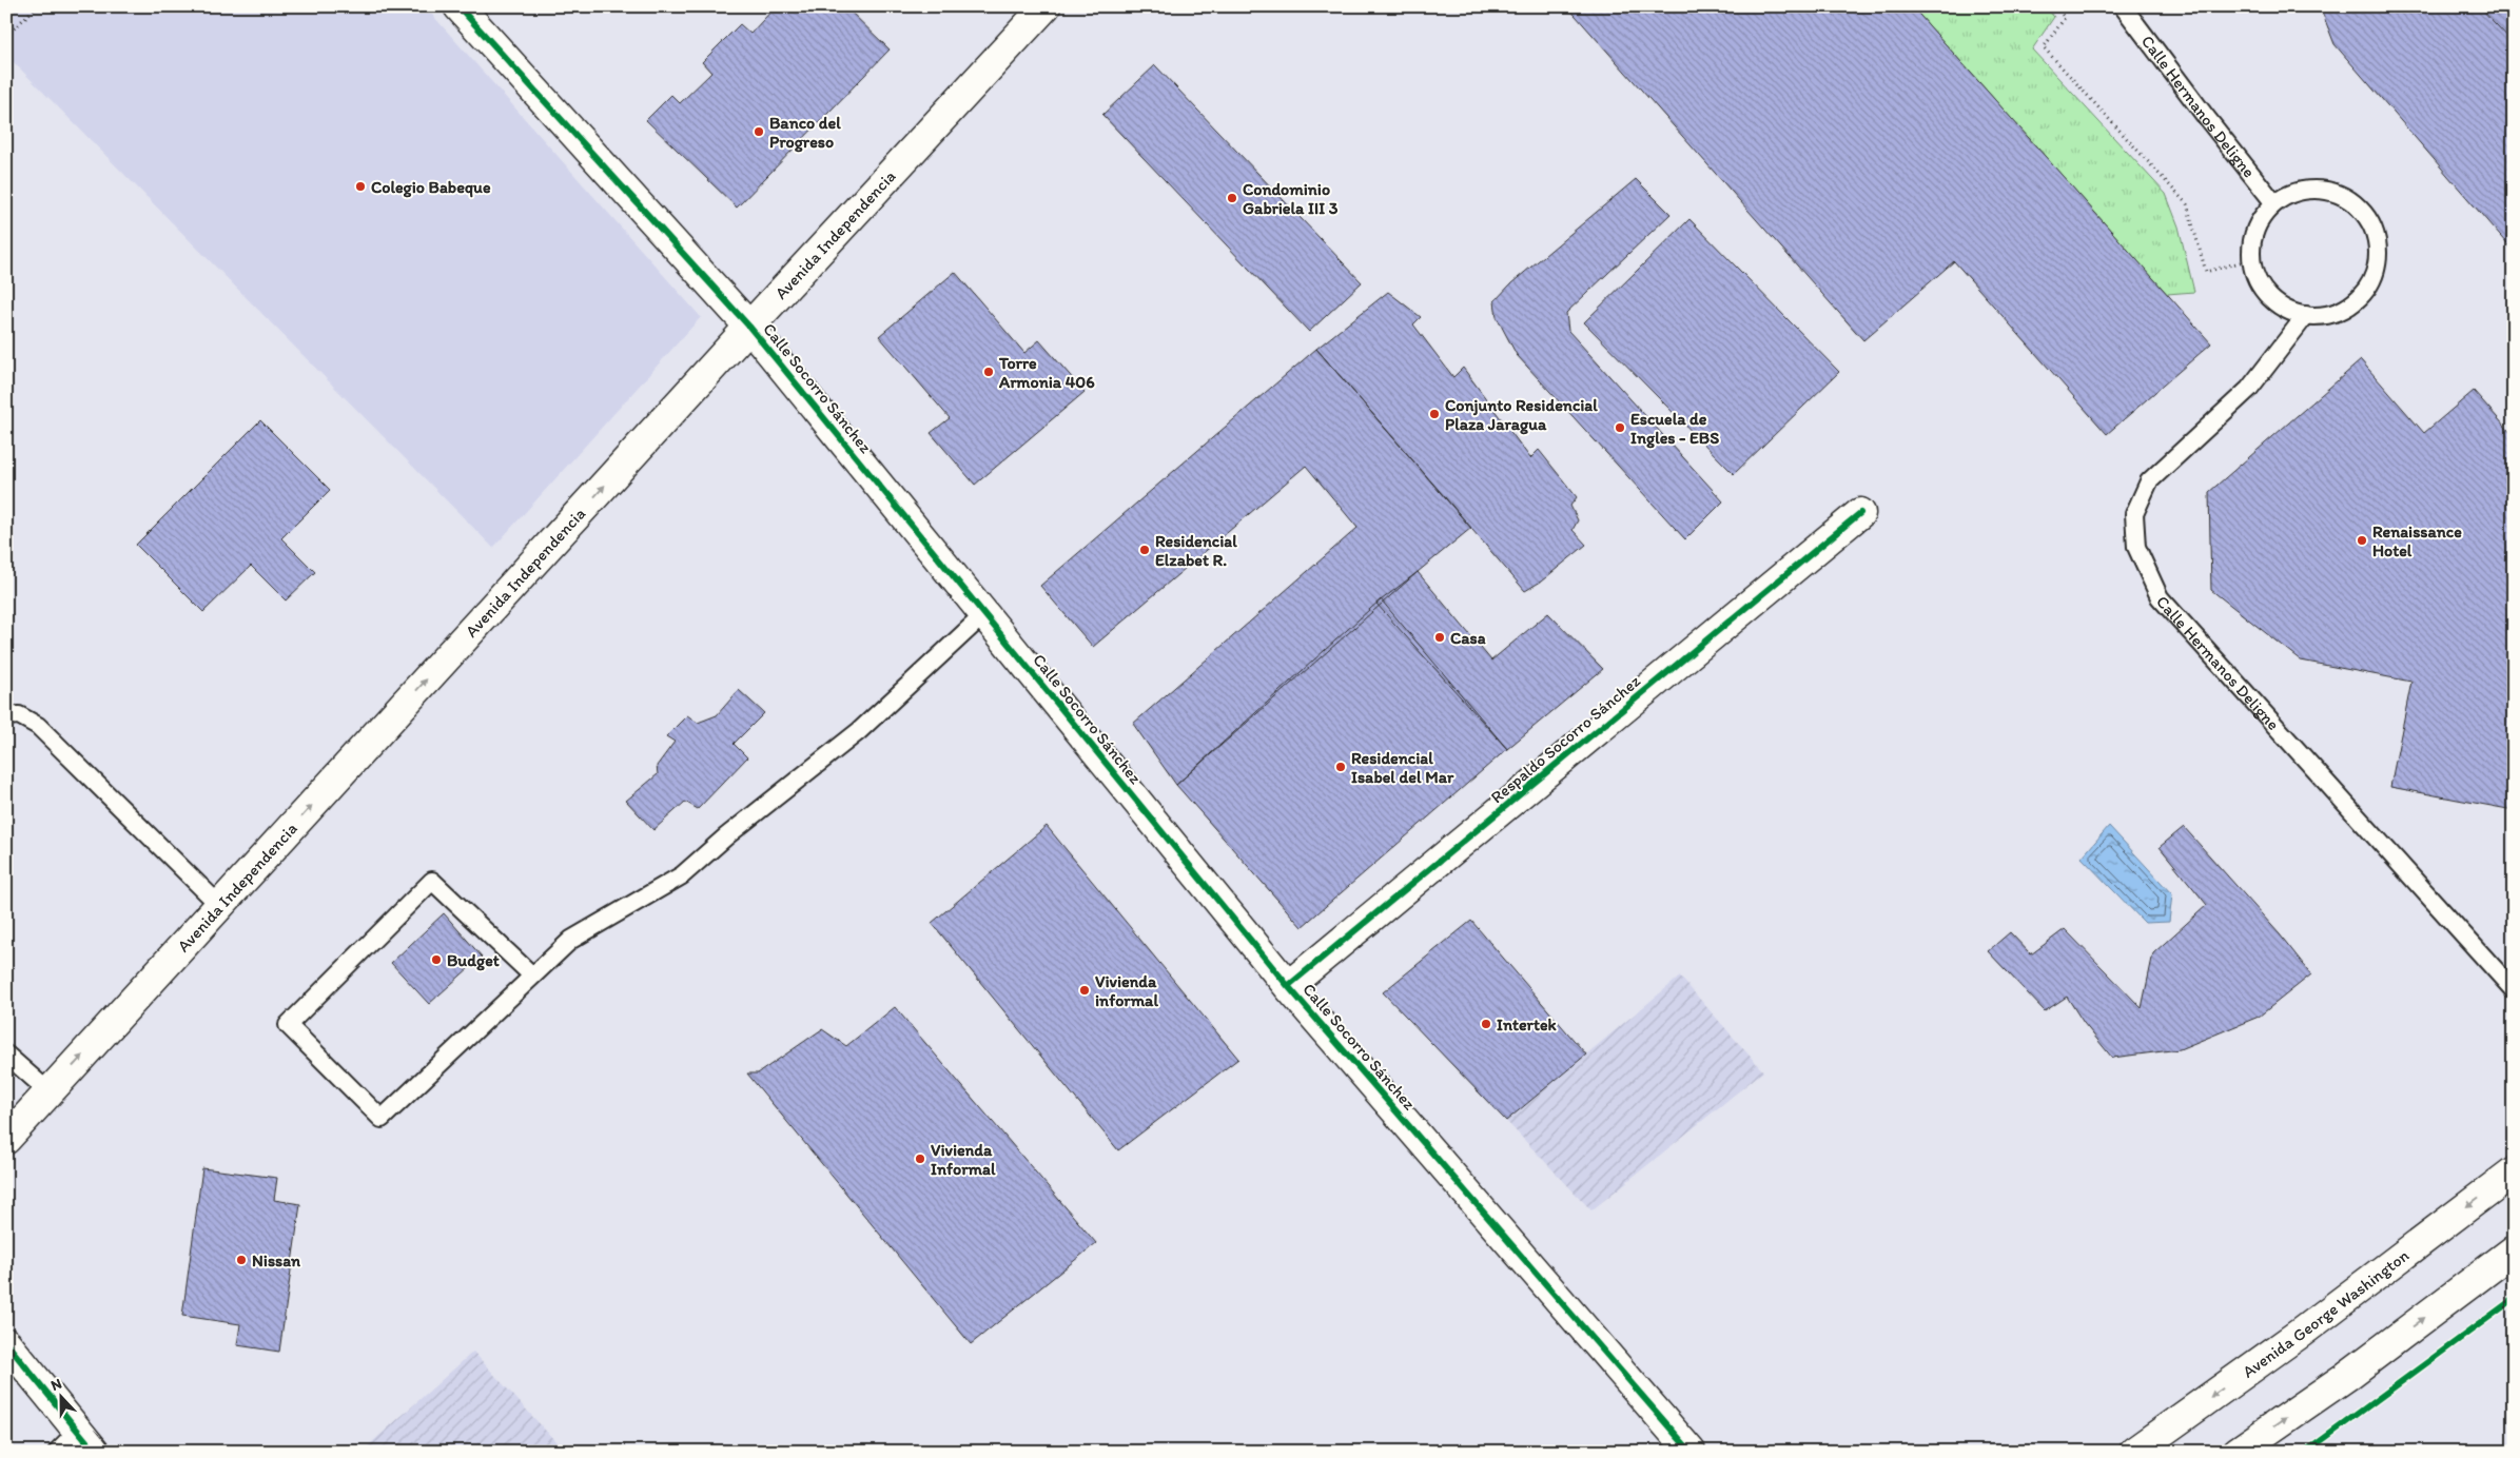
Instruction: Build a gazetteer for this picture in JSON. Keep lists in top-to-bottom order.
{
  "streets": {
    "main road": [
      "Avenida Independencia",
      "Calle Socorro Sánchez",
      "Respaldo Socorro Sánchez",
      "Avenida George Washington"
    ],
    "lane": ["Calle Hermanos Deligne"]
  },
  "crossings": [
    ["Avenida Independencia", "Calle Socorro Sánchez"],
    ["Calle Socorro Sánchez", "Respaldo Socorro Sánchez"]
  ],
  "one_way": ["Avenida Independencia"],
  "places": [
    "Banco del Progreso",
    "Colegio Babeque",
    "Condominio Gabriela III 3",
    "Torre Armonia 406",
    "Conjunto Residencial Plaza Jaragua",
    "Escuela de Ingles - EBS",
    "Renaissance Hotel",
    "Residencial Elzabet R.",
    "Casa",
    "Residencial Isabel del Mar",
    "Budget",
    "Vivienda informal",
    "Intertek",
    "Vivienda Informal",
    "Nissan"
  ],
  "north": "top"
}
